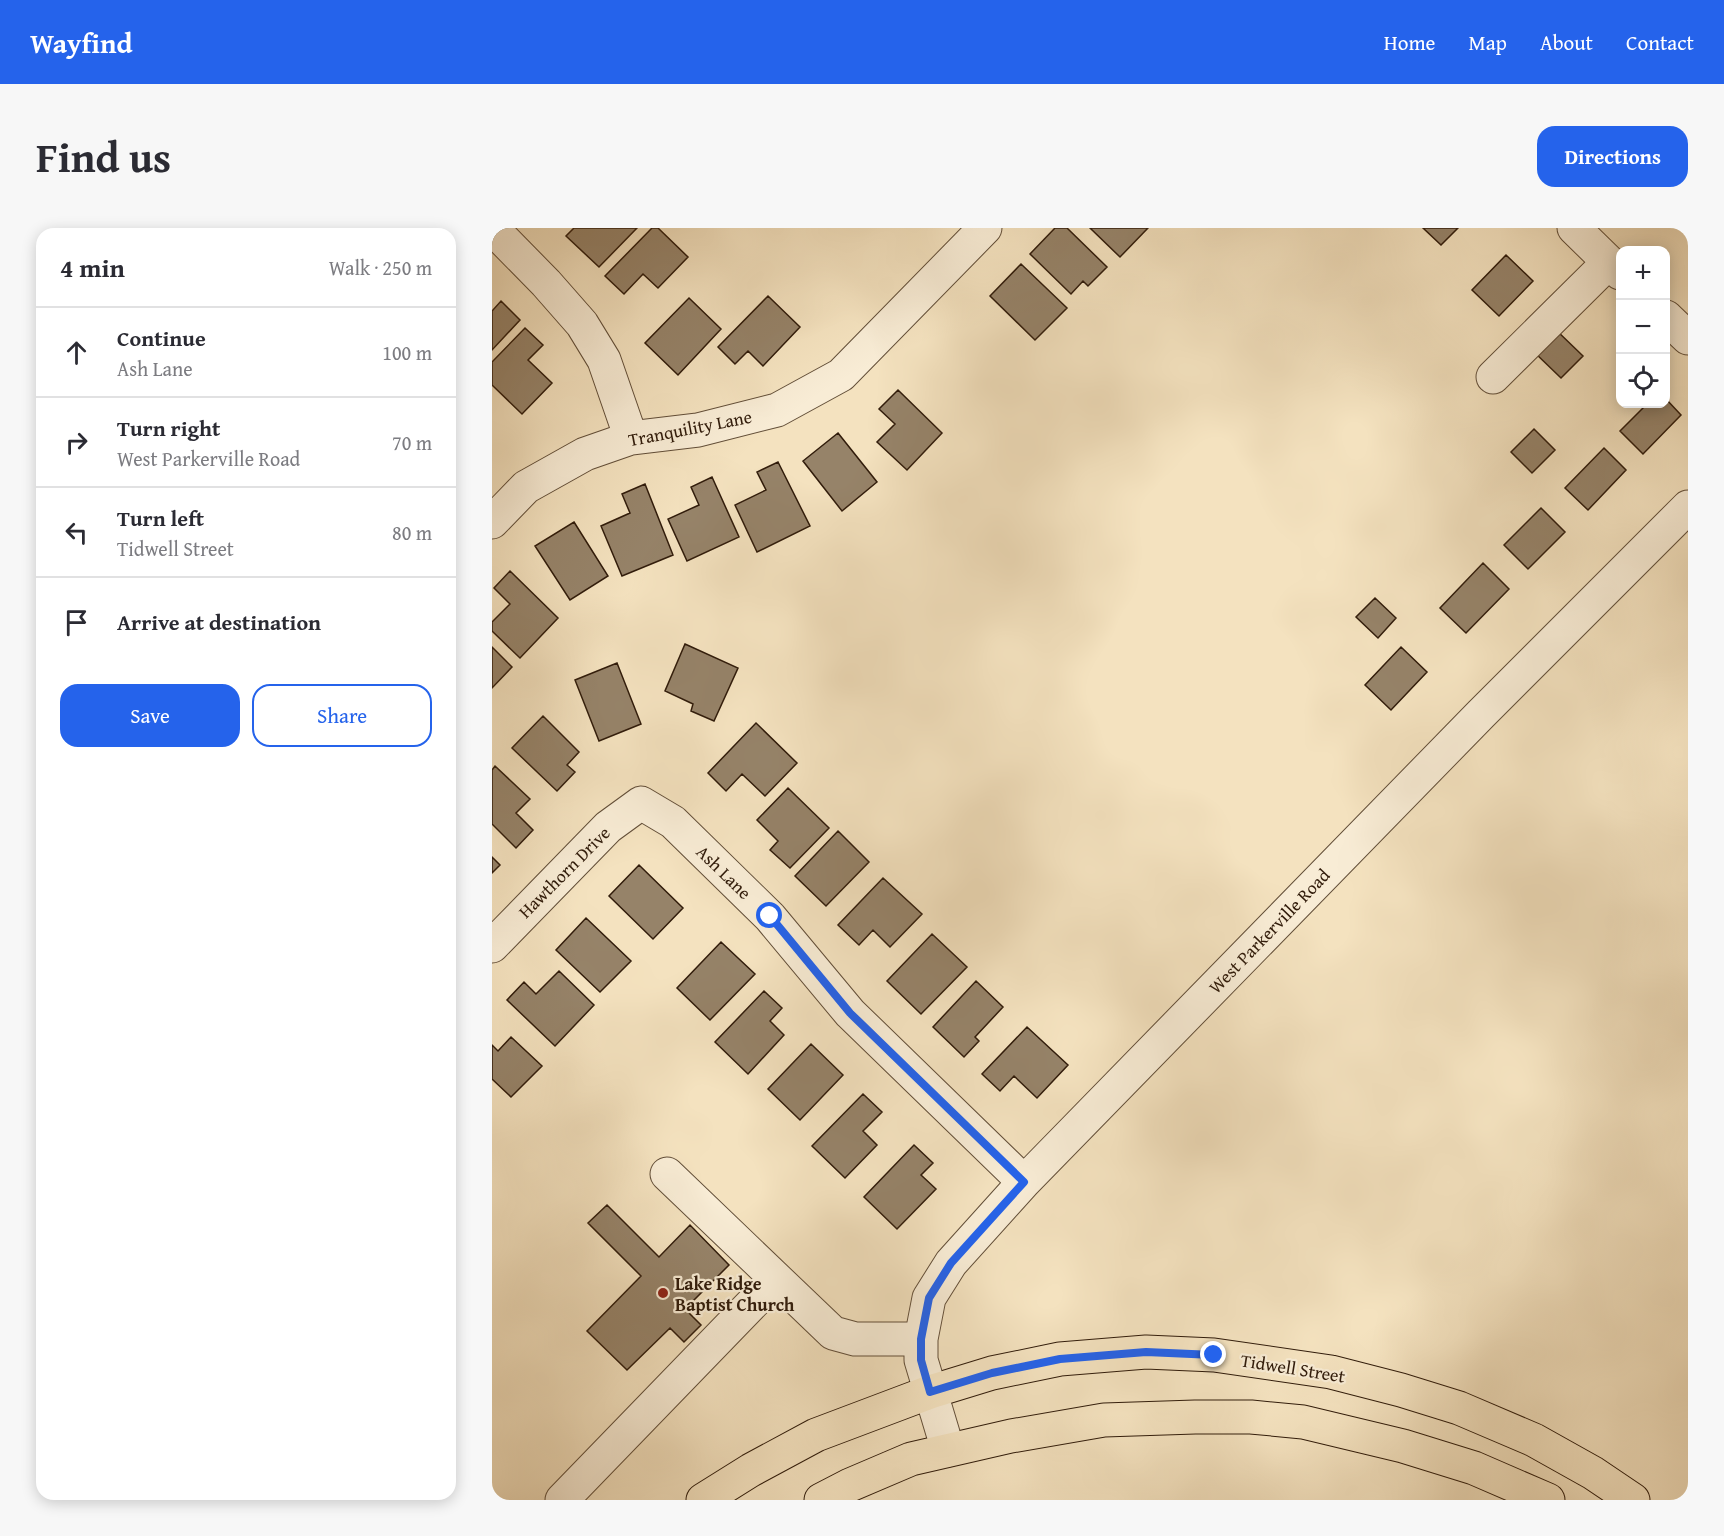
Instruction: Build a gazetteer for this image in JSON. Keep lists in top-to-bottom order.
{
  "streets": {
    "main road": ["Tidwell Street"],
    "street": [
      "Tranquility Lane",
      "Hawthorn Drive",
      "Ash Lane",
      "West Parkerville Road"
    ]
  },
  "crossings": [
    ["Hawthorn Drive", "Ash Lane"],
    ["Ash Lane", "West Parkerville Road"],
    ["West Parkerville Road", "Tidwell Street"]
  ],
  "places": ["Lake Ridge Baptist Church"],
  "page": {
    "header": "Wayfind",
    "nav": [
      "Home",
      "Map",
      "About",
      "Contact"
    ],
    "title": "Find us",
    "buttons": [
      "Directions",
      ["Save", "Share"]
    ],
    "heading": ["4 min", "Walk · 250 m"],
    "map_buttons": ["+", "−"],
    "list": [
      ["Continue", "Ash Lane", "100 m"],
      ["Turn right", "West Parkerville Road", "70 m"],
      ["Turn left", "Tidwell Street", "80 m"],
      "Arrive at destination"
    ]
  }
}
